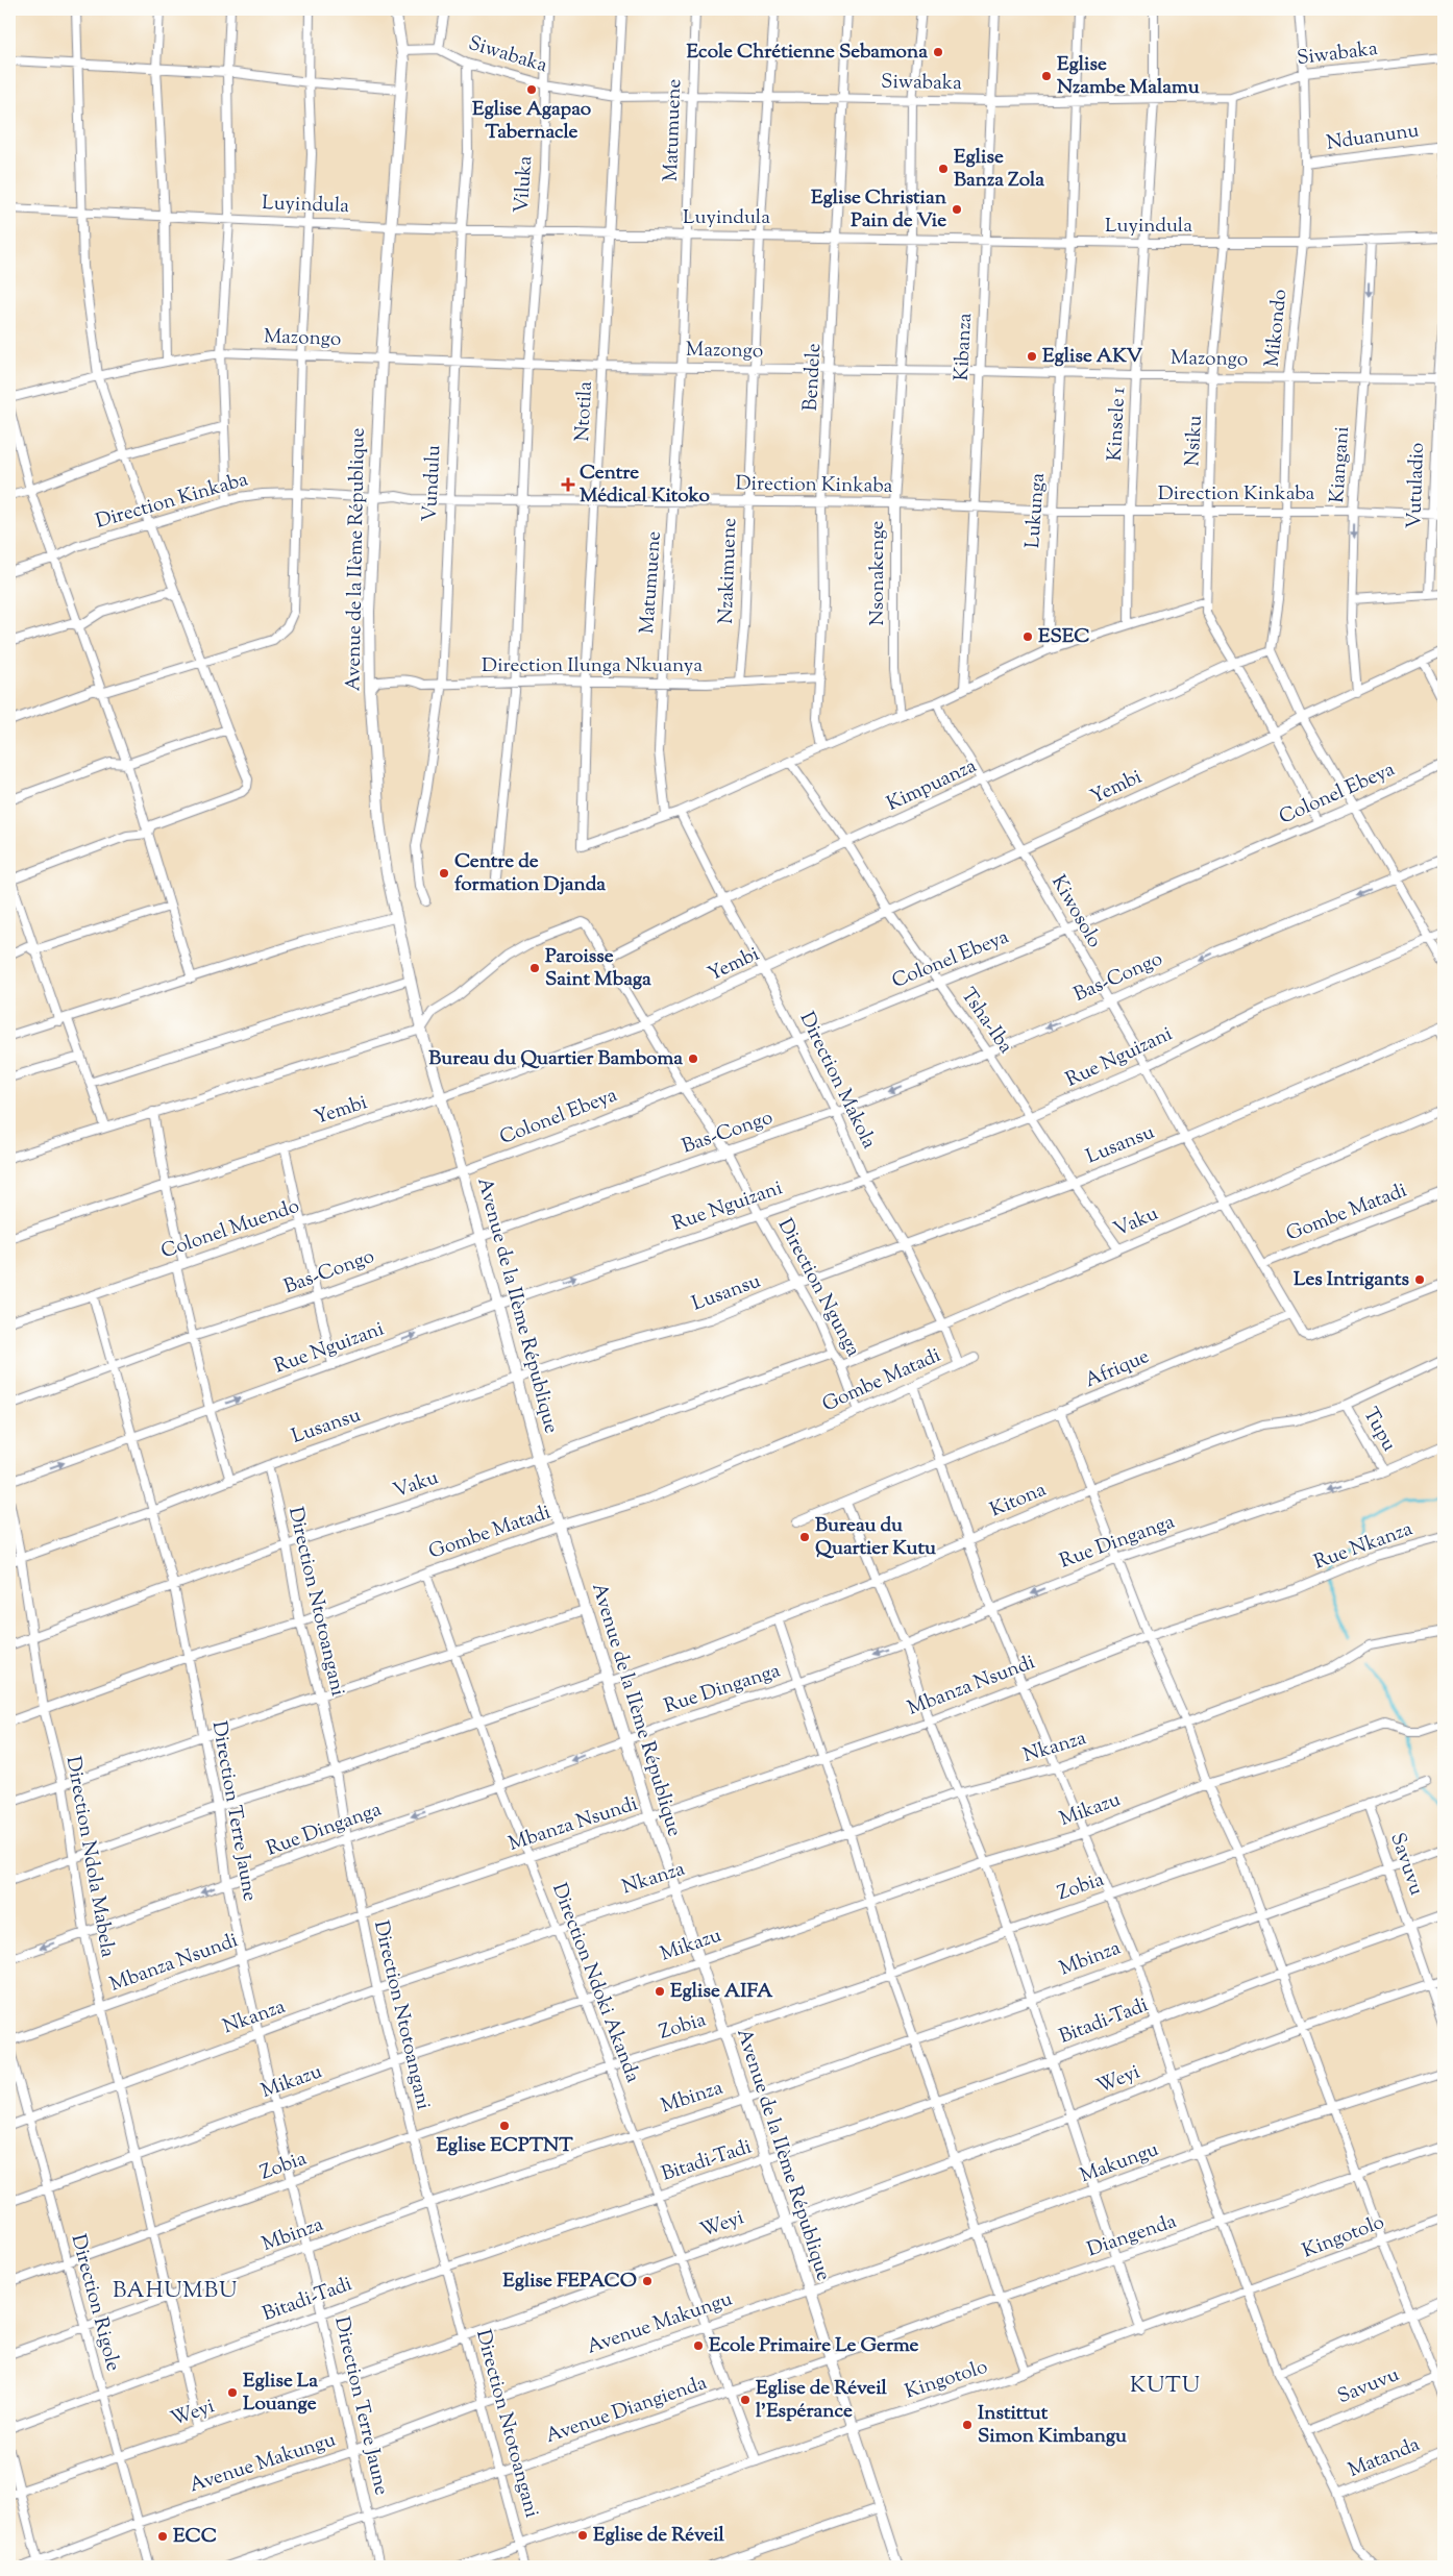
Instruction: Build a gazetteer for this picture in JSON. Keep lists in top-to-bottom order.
{
  "streets": {
    "street": [
      "Siwabaka",
      "Matumuene",
      "Nduanunu",
      "Viluka",
      "Luyindula",
      "Mikondo",
      "Mazongo",
      "Kibanza",
      "Bendele",
      "Ntotila",
      "Kinsele 1",
      "Nsiku",
      "Kiangani",
      "Vundulu",
      "Direction Kinkaba",
      "Vutuladio",
      "Lukunga",
      "Avenue de la IIème République",
      "Nzakimuene",
      "Nsonakenge",
      "Direction Ilunga Nkuanya",
      "Kimpuanza",
      "Yembi",
      "Colonel Ebeya",
      "Kiwosolo",
      "Bas-Congo",
      "Tsha-Iba",
      "Rue Nguizani",
      "Direction Makola",
      "Lusansu",
      "Gombe Matadi",
      "Vaku",
      "Colonel Muendo",
      "Direction Ngunga",
      "Afrique",
      "Tupu",
      "Kitona",
      "Rue Dinganga",
      "Rue Nkanza",
      "Direction Ntotoangani",
      "Mbanza Nsundi",
      "Nkanza",
      "Mikazu",
      "Direction Terre Jaune",
      "Direction Ndola Mabela",
      "Savuvu",
      "Zobia",
      "Mbinza",
      "Direction Ndoki Akanda",
      "Bitadi-Tadi",
      "Weyi",
      "Makungu",
      "Diangenda",
      "Kingotolo",
      "Direction Rigole",
      "Avenue Makungu",
      "Avenue Diangienda",
      "Matanda"
    ]
  },
  "crossings": [
    ["Siwabaka", "Matumuene"],
    ["Siwabaka", "Viluka"],
    ["Siwabaka", "Mikondo"],
    ["Siwabaka", "Kibanza"],
    ["Siwabaka", "Bendele"],
    ["Siwabaka", "Ntotila"],
    ["Siwabaka", "Kinsele 1"],
    ["Siwabaka", "Nsiku"],
    ["Siwabaka", "Vundulu"],
    ["Siwabaka", "Lukunga"],
    ["Siwabaka", "Avenue de la IIème République"],
    ["Siwabaka", "Nzakimuene"],
    ["Siwabaka", "Nsonakenge"],
    ["Matumuene", "Luyindula"],
    ["Matumuene", "Mazongo"],
    ["Matumuene", "Ntotila"],
    ["Matumuene", "Direction Kinkaba"],
    ["Matumuene", "Direction Ilunga Nkuanya"],
    ["Nduanunu", "Mikondo"],
    ["Viluka", "Luyindula"],
    ["Viluka", "Mazongo"],
    ["Viluka", "Direction Kinkaba"],
    ["Viluka", "Direction Ilunga Nkuanya"],
    ["Luyindula", "Mikondo"],
    ["Luyindula", "Kibanza"],
    ["Luyindula", "Bendele"],
    ["Luyindula", "Ntotila"],
    ["Luyindula", "Kinsele 1"],
    ["Luyindula", "Nsiku"],
    ["Luyindula", "Kiangani"],
    ["Luyindula", "Vundulu"],
    ["Luyindula", "Lukunga"],
    ["Luyindula", "Avenue de la IIème République"],
    ["Luyindula", "Nzakimuene"],
    ["Luyindula", "Nsonakenge"],
    ["Mikondo", "Mazongo"],
    ["Mikondo", "Direction Kinkaba"],
    ["Mikondo", "Kimpuanza"],
    ["Mazongo", "Kibanza"],
    ["Mazongo", "Bendele"],
    ["Mazongo", "Ntotila"],
    ["Mazongo", "Kinsele 1"],
    ["Mazongo", "Nsiku"],
    ["Mazongo", "Kiangani"],
    ["Mazongo", "Vundulu"],
    ["Mazongo", "Vutuladio"],
    ["Mazongo", "Lukunga"],
    ["Mazongo", "Avenue de la IIème République"],
    ["Mazongo", "Nzakimuene"],
    ["Mazongo", "Nsonakenge"],
    ["Kibanza", "Direction Kinkaba"],
    ["Bendele", "Direction Kinkaba"],
    ["Bendele", "Direction Ilunga Nkuanya"],
    ["Ntotila", "Direction Kinkaba"],
    ["Ntotila", "Direction Ilunga Nkuanya"],
    ["Kinsele 1", "Direction Kinkaba"],
    ["Nsiku", "Direction Kinkaba"],
    ["Nsiku", "Kimpuanza"],
    ["Nsiku", "Yembi"],
    ["Nsiku", "Colonel Ebeya"],
    ["Kiangani", "Direction Kinkaba"],
    ["Kiangani", "Yembi"],
    ["Vundulu", "Direction Kinkaba"],
    ["Vundulu", "Direction Ilunga Nkuanya"],
    ["Direction Kinkaba", "Vutuladio"],
    ["Direction Kinkaba", "Lukunga"],
    ["Direction Kinkaba", "Avenue de la IIème République"],
    ["Direction Kinkaba", "Nzakimuene"],
    ["Direction Kinkaba", "Nsonakenge"],
    ["Avenue de la IIème République", "Direction Ilunga Nkuanya"],
    ["Avenue de la IIème République", "Yembi"],
    ["Avenue de la IIème République", "Colonel Ebeya"],
    ["Avenue de la IIème République", "Bas-Congo"],
    ["Avenue de la IIème République", "Rue Nguizani"],
    ["Avenue de la IIème République", "Lusansu"],
    ["Avenue de la IIème République", "Gombe Matadi"],
    ["Avenue de la IIème République", "Vaku"],
    ["Avenue de la IIème République", "Colonel Muendo"],
    ["Avenue de la IIème République", "Direction Ngunga"],
    ["Avenue de la IIème République", "Kitona"],
    ["Avenue de la IIème République", "Rue Dinganga"],
    ["Avenue de la IIème République", "Mbanza Nsundi"],
    ["Avenue de la IIème République", "Nkanza"],
    ["Avenue de la IIème République", "Mikazu"],
    ["Avenue de la IIème République", "Zobia"],
    ["Avenue de la IIème République", "Mbinza"],
    ["Avenue de la IIème République", "Bitadi-Tadi"],
    ["Avenue de la IIème République", "Weyi"],
    ["Avenue de la IIème République", "Makungu"],
    ["Avenue de la IIème République", "Diangenda"],
    ["Avenue de la IIème République", "Kingotolo"],
    ["Avenue de la IIème République", "Avenue Makungu"],
    ["Avenue de la IIème République", "Avenue Diangienda"],
    ["Nzakimuene", "Direction Ilunga Nkuanya"],
    ["Kimpuanza", "Kiwosolo"],
    ["Kimpuanza", "Tsha-Iba"],
    ["Kimpuanza", "Direction Makola"],
    ["Kimpuanza", "Direction Ngunga"],
    ["Yembi", "Kiwosolo"],
    ["Yembi", "Tsha-Iba"],
    ["Yembi", "Direction Makola"],
    ["Yembi", "Direction Ngunga"],
    ["Colonel Ebeya", "Kiwosolo"],
    ["Colonel Ebeya", "Tsha-Iba"],
    ["Colonel Ebeya", "Direction Makola"],
    ["Colonel Ebeya", "Colonel Muendo"],
    ["Colonel Ebeya", "Direction Ngunga"],
    ["Kiwosolo", "Bas-Congo"],
    ["Kiwosolo", "Rue Nguizani"],
    ["Kiwosolo", "Lusansu"],
    ["Kiwosolo", "Gombe Matadi"],
    ["Kiwosolo", "Vaku"],
    ["Kiwosolo", "Afrique"],
    ["Bas-Congo", "Tsha-Iba"],
    ["Bas-Congo", "Direction Makola"],
    ["Bas-Congo", "Direction Ngunga"],
    ["Bas-Congo", "Direction Terre Jaune"],
    ["Tsha-Iba", "Rue Nguizani"],
    ["Tsha-Iba", "Lusansu"],
    ["Tsha-Iba", "Vaku"],
    ["Rue Nguizani", "Direction Makola"],
    ["Rue Nguizani", "Direction Ngunga"],
    ["Rue Nguizani", "Direction Terre Jaune"],
    ["Direction Makola", "Lusansu"],
    ["Direction Makola", "Gombe Matadi"],
    ["Direction Makola", "Vaku"],
    ["Lusansu", "Direction Ngunga"],
    ["Lusansu", "Direction Ntotoangani"],
    ["Lusansu", "Direction Terre Jaune"],
    ["Lusansu", "Direction Ndola Mabela"],
    ["Gombe Matadi", "Direction Ngunga"],
    ["Gombe Matadi", "Direction Ntotoangani"],
    ["Gombe Matadi", "Direction Terre Jaune"],
    ["Gombe Matadi", "Direction Ndola Mabela"],
    ["Gombe Matadi", "Direction Ndoki Akanda"],
    ["Vaku", "Direction Ngunga"],
    ["Vaku", "Direction Ntotoangani"],
    ["Vaku", "Direction Terre Jaune"],
    ["Vaku", "Direction Ndola Mabela"],
    ["Colonel Muendo", "Direction Terre Jaune"],
    ["Tupu", "Kitona"],
    ["Tupu", "Rue Dinganga"],
    ["Kitona", "Direction Ntotoangani"],
    ["Kitona", "Direction Terre Jaune"],
    ["Kitona", "Direction Ndola Mabela"],
    ["Kitona", "Direction Ndoki Akanda"],
    ["Rue Dinganga", "Direction Ntotoangani"],
    ["Rue Dinganga", "Direction Terre Jaune"],
    ["Rue Dinganga", "Direction Ndola Mabela"],
    ["Rue Dinganga", "Direction Ndoki Akanda"],
    ["Rue Nkanza", "Mbanza Nsundi"],
    ["Direction Ntotoangani", "Mbanza Nsundi"],
    ["Direction Ntotoangani", "Nkanza"],
    ["Direction Ntotoangani", "Mikazu"],
    ["Direction Ntotoangani", "Zobia"],
    ["Direction Ntotoangani", "Mbinza"],
    ["Direction Ntotoangani", "Bitadi-Tadi"],
    ["Direction Ntotoangani", "Weyi"],
    ["Direction Ntotoangani", "Kingotolo"],
    ["Direction Ntotoangani", "Avenue Makungu"],
    ["Direction Ntotoangani", "Avenue Diangienda"],
    ["Mbanza Nsundi", "Direction Terre Jaune"],
    ["Mbanza Nsundi", "Direction Ndola Mabela"],
    ["Mbanza Nsundi", "Direction Ndoki Akanda"],
    ["Nkanza", "Direction Terre Jaune"],
    ["Nkanza", "Direction Ndola Mabela"],
    ["Nkanza", "Direction Ndoki Akanda"],
    ["Nkanza", "Direction Rigole"],
    ["Mikazu", "Direction Terre Jaune"],
    ["Mikazu", "Direction Ndola Mabela"],
    ["Mikazu", "Direction Ndoki Akanda"],
    ["Mikazu", "Direction Rigole"],
    ["Direction Terre Jaune", "Zobia"],
    ["Direction Terre Jaune", "Mbinza"],
    ["Direction Terre Jaune", "Bitadi-Tadi"],
    ["Direction Terre Jaune", "Weyi"],
    ["Direction Terre Jaune", "Avenue Makungu"],
    ["Direction Terre Jaune", "Avenue Diangienda"],
    ["Direction Ndola Mabela", "Zobia"],
    ["Direction Ndola Mabela", "Mbinza"],
    ["Direction Ndola Mabela", "Bitadi-Tadi"],
    ["Direction Ndola Mabela", "Weyi"],
    ["Savuvu", "Zobia"],
    ["Savuvu", "Mbinza"],
    ["Savuvu", "Bitadi-Tadi"],
    ["Savuvu", "Weyi"],
    ["Zobia", "Direction Ndoki Akanda"],
    ["Zobia", "Direction Rigole"],
    ["Mbinza", "Direction Ndoki Akanda"],
    ["Mbinza", "Direction Rigole"],
    ["Direction Ndoki Akanda", "Bitadi-Tadi"],
    ["Direction Ndoki Akanda", "Weyi"],
    ["Direction Ndoki Akanda", "Kingotolo"],
    ["Direction Ndoki Akanda", "Avenue Makungu"],
    ["Direction Ndoki Akanda", "Avenue Diangienda"],
    ["Bitadi-Tadi", "Direction Rigole"],
    ["Weyi", "Direction Rigole"],
    ["Makungu", "Avenue Makungu"],
    ["Diangenda", "Avenue Diangienda"],
    ["Direction Rigole", "Avenue Makungu"]
  ],
  "one_way": [
    "Kiangani",
    "Bas-Congo",
    "Rue Nguizani",
    "Rue Dinganga"
  ],
  "districts": ["BAHUMBU", "KUTU"],
  "places": {
    "other": [
      "Ecole Chrétienne Sebamona",
      "Eglise Nzambe Malamu",
      "Eglise Agapao Tabernacle",
      "Eglise Banza Zola",
      "Eglise Christian Pain de Vie",
      "Eglise AKV",
      "ESEC",
      "Centre de formation Djanda",
      "Paroisse Saint Mbaga",
      "Bureau du Quartier Bamboma",
      "Les Intrigants",
      "Bureau du Quartier Kutu",
      "Eglise AIFA",
      "Eglise ECPTNT",
      "Eglise FEPACO",
      "Ecole Primaire Le Germe",
      "Eglise La Louange",
      "Eglise de Réveil l'Espérance",
      "Instittut Simon Kimbangu",
      "Eglise de Réveil",
      "ECC"
    ],
    "health": ["Centre Médical Kitoko"]
  }
}
